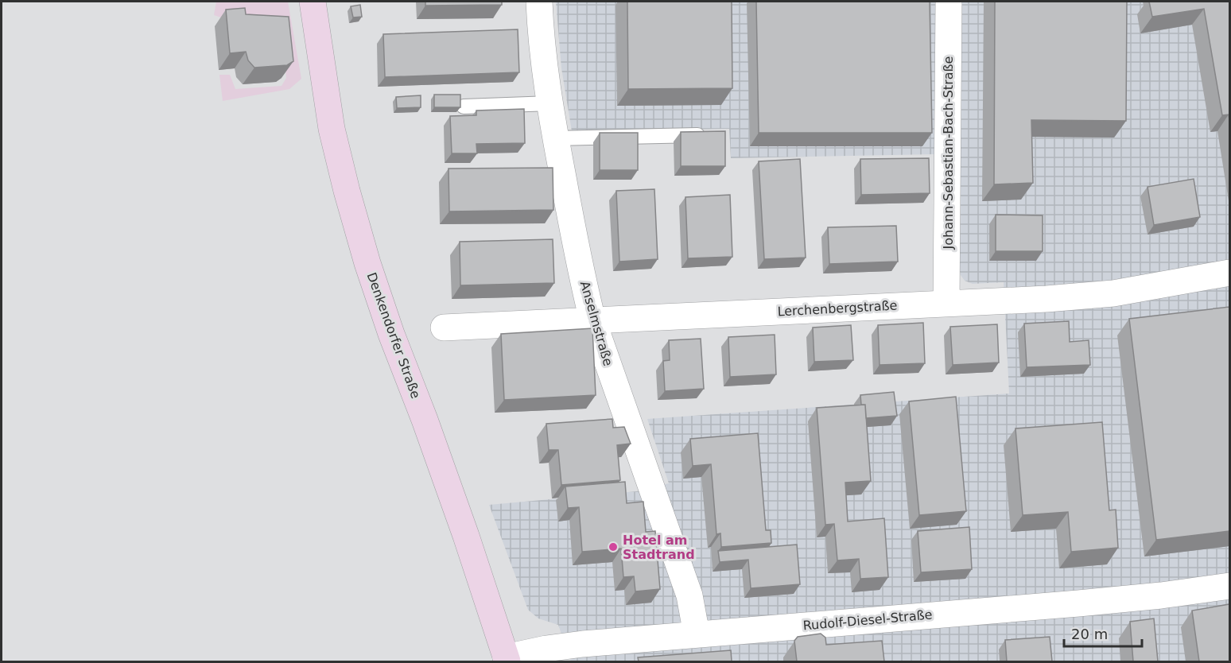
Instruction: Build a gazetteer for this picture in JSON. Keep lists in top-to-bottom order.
{
  "streets": {
    "main road": ["Denkendorfer Straße"],
    "street": [
      "Johann-Sebastian-Bach-Straße",
      "Lerchenbergstraße",
      "Anselmstraße",
      "Rudolf-Diesel-Straße"
    ]
  },
  "crossings": [
    ["Johann-Sebastian-Bach-Straße", "Lerchenbergstraße"],
    ["Lerchenbergstraße", "Anselmstraße"],
    ["Anselmstraße", "Rudolf-Diesel-Straße"],
    ["Denkendorfer Straße", "Rudolf-Diesel-Straße"]
  ],
  "places": ["Hotel am Stadtrand"],
  "scale_bar": "20 m"
}
